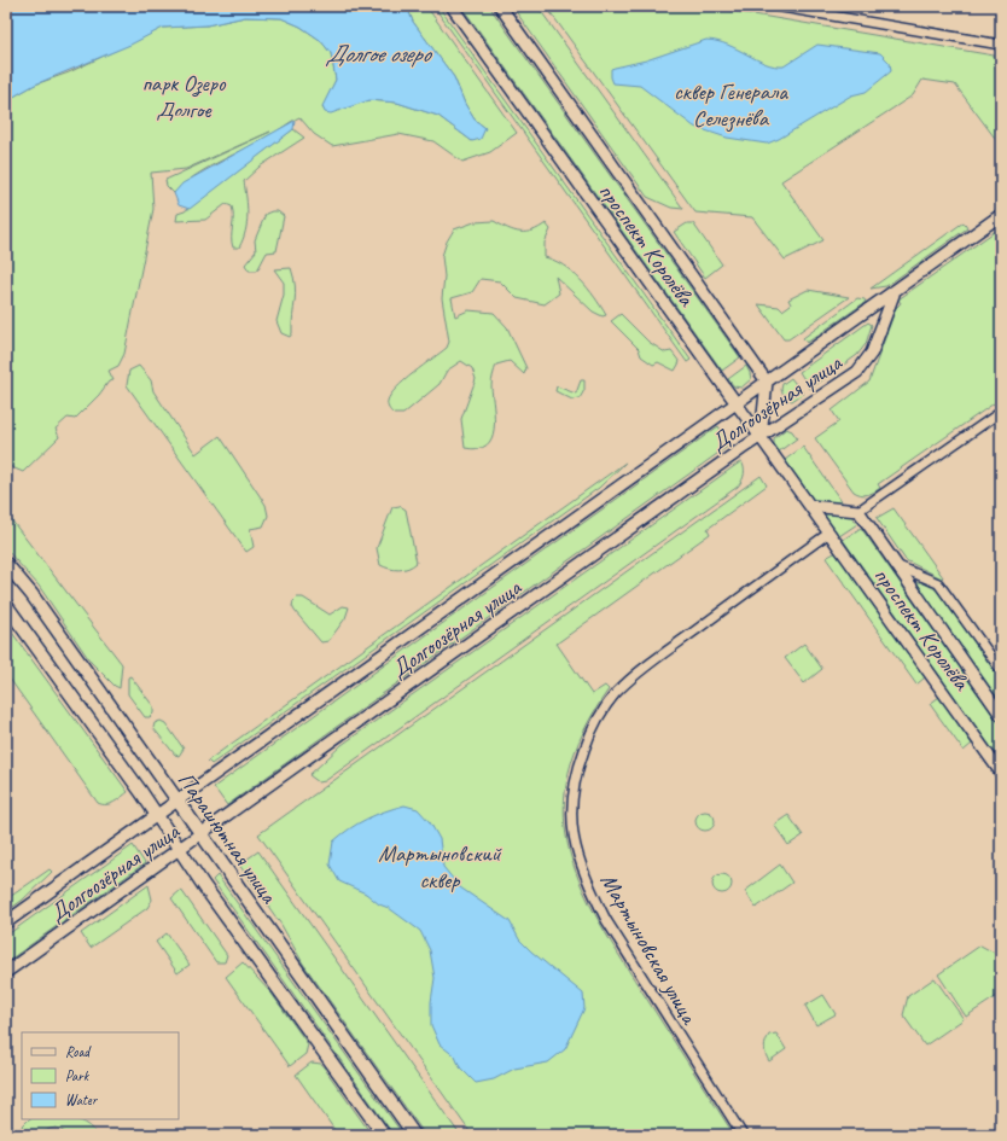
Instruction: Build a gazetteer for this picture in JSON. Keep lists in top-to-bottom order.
{
  "streets": {
    "main road": ["проспект Королёва", "Долгоозёрная улица", "Парашютная улица"],
    "street": ["Мартыновская улица"]
  },
  "crossings": [
    ["проспект Королёва", "Долгоозёрная улица"],
    ["проспект Королёва", "Мартыновская улица"],
    ["Долгоозёрная улица", "Парашютная улица"]
  ],
  "water": ["Долгое озеро"],
  "parks": ["парк Озеро Долгое", "сквер Генерала Селезнёва", "Мартыновский сквер"],
  "legend": ["Road", "Park", "Water"]
}
